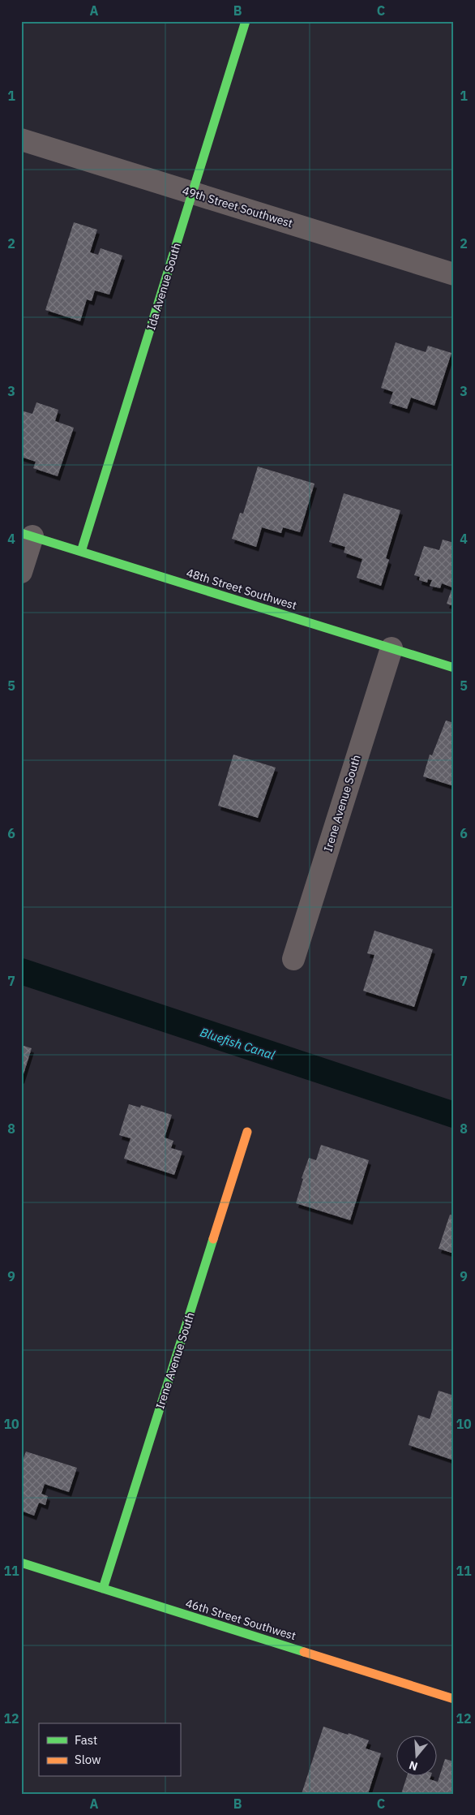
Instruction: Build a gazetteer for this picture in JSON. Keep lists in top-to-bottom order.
{
  "streets": {
    "street": [
      "49th Street Southwest",
      "Ida Avenue South",
      "48th Street Southwest",
      "Irene Avenue South",
      "46th Street Southwest"
    ]
  },
  "crossings": [
    ["49th Street Southwest", "Ida Avenue South"],
    ["Ida Avenue South", "48th Street Southwest"],
    ["48th Street Southwest", "Irene Avenue South"],
    ["Irene Avenue South", "46th Street Southwest"]
  ],
  "water": ["Bluefish Canal"],
  "legend": ["Fast", "Slow"],
  "north": "bottom",
  "grid": {
    "columns": ["A", "B", "C"],
    "rows": [
      "1",
      "2",
      "3",
      "4",
      "5",
      "6",
      "7",
      "8",
      "9",
      "10",
      "11",
      "12"
    ]
  }
}
